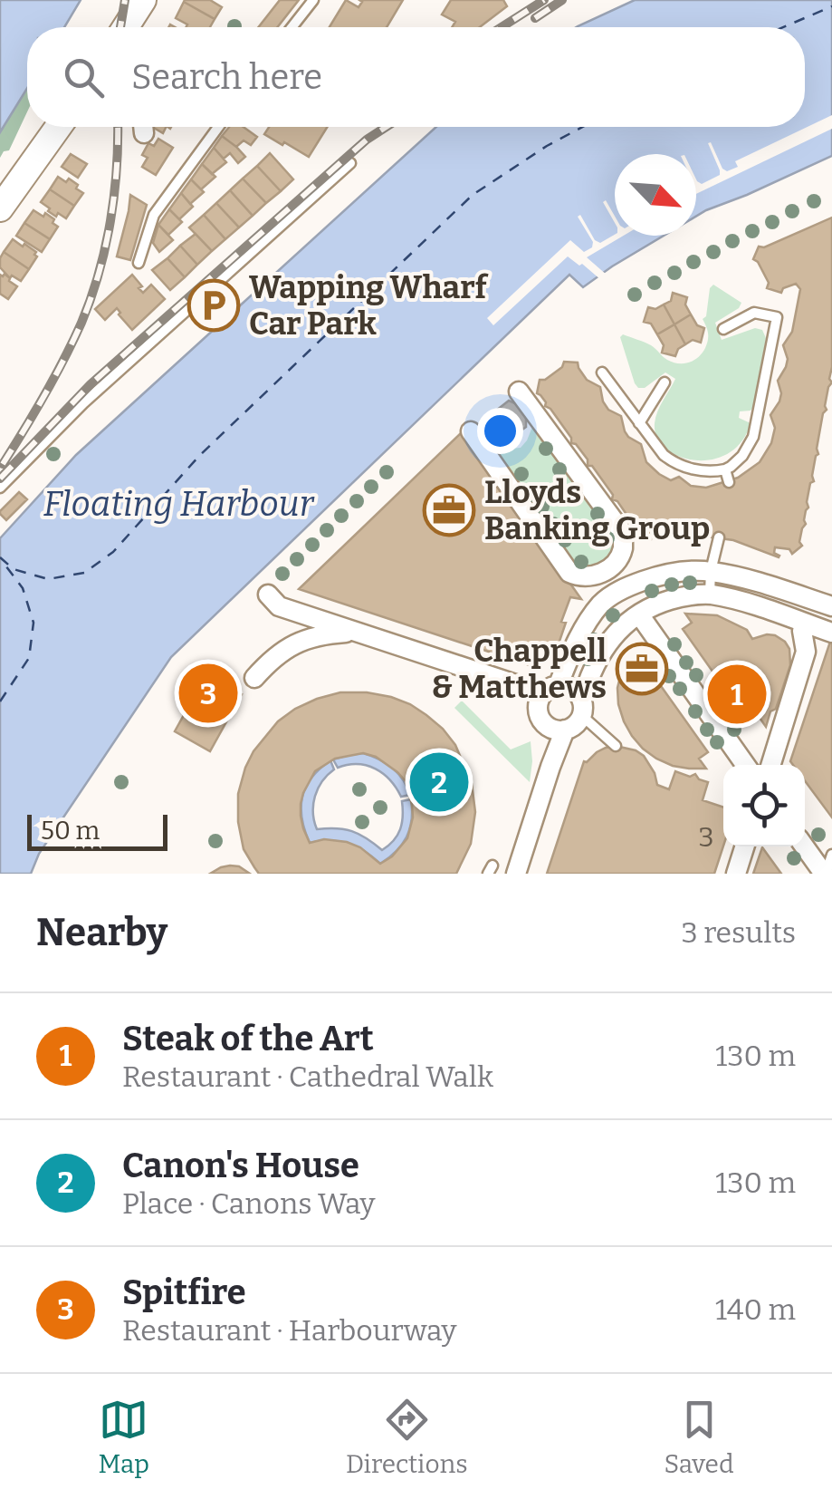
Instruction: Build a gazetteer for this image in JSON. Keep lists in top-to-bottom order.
{
  "water": ["Floating Harbour"],
  "places": {
    "parking": ["Wapping Wharf Car Park"],
    "office": ["Lloyds Banking Group", "Chappell & Matthews"]
  },
  "house_numbers": ["3"],
  "scale_bar": "50 m",
  "north": "bottom right",
  "page": {
    "search": "Search here",
    "pins": ["3", "1", "2"],
    "scale": "50 m",
    "heading": ["Nearby", "3 results"],
    "list": [
      {
        "mark": "1",
        "name": "Steak of the Art",
        "note": "Restaurant · Cathedral Walk",
        "value": "130 m"
      },
      {
        "mark": "2",
        "name": "Canon's House",
        "note": "Place · Canons Way",
        "value": "130 m"
      },
      {
        "mark": "3",
        "name": "Spitfire",
        "note": "Restaurant · Harbourway",
        "value": "140 m"
      }
    ],
    "nav": ["Map", "Directions", "Saved"]
  }
}
